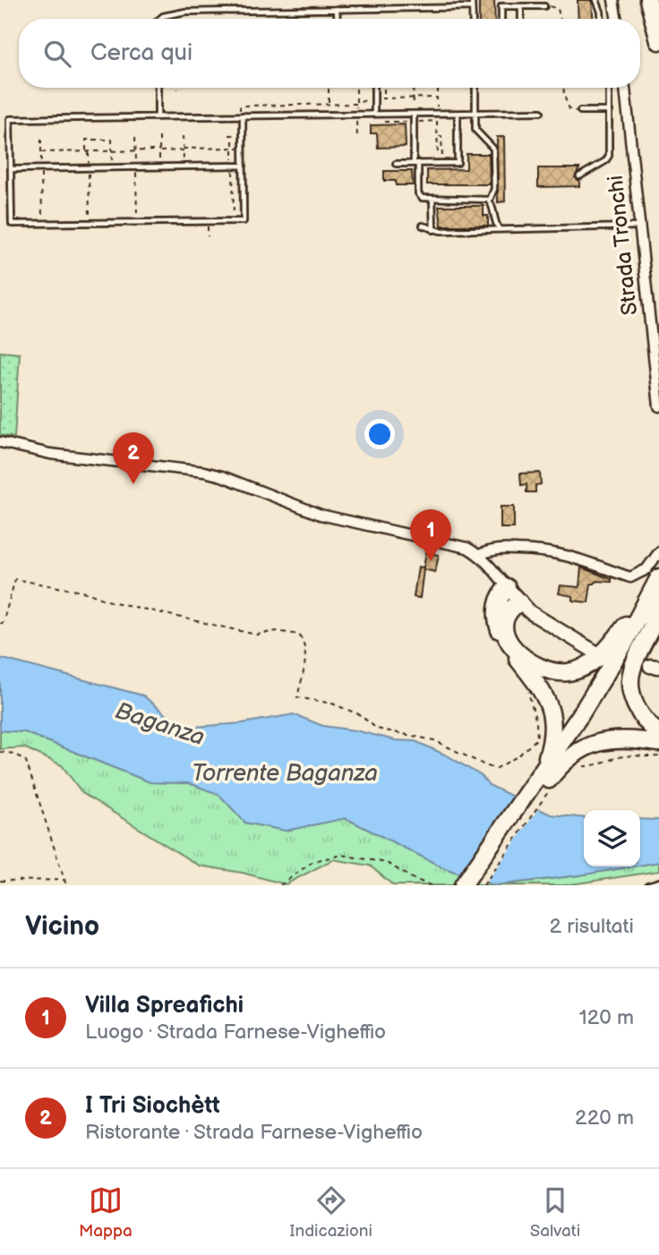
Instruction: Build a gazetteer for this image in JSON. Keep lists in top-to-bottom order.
{
  "streets": {
    "street": ["Strada Tronchi"]
  },
  "water": ["Baganza", "Torrente Baganza"],
  "page": {
    "search": "Cerca qui",
    "pins": ["2", "1"],
    "heading": ["Vicino", "2 risultati"],
    "list": [
      {
        "mark": "1",
        "name": "Villa Spreafichi",
        "note": "Luogo · Strada Farnese-Vigheffio",
        "value": "120 m"
      },
      {
        "mark": "2",
        "name": "I Tri Siochètt",
        "note": "Ristorante · Strada Farnese-Vigheffio",
        "value": "220 m"
      }
    ],
    "nav": ["Mappa", "Indicazioni", "Salvati"]
  }
}
